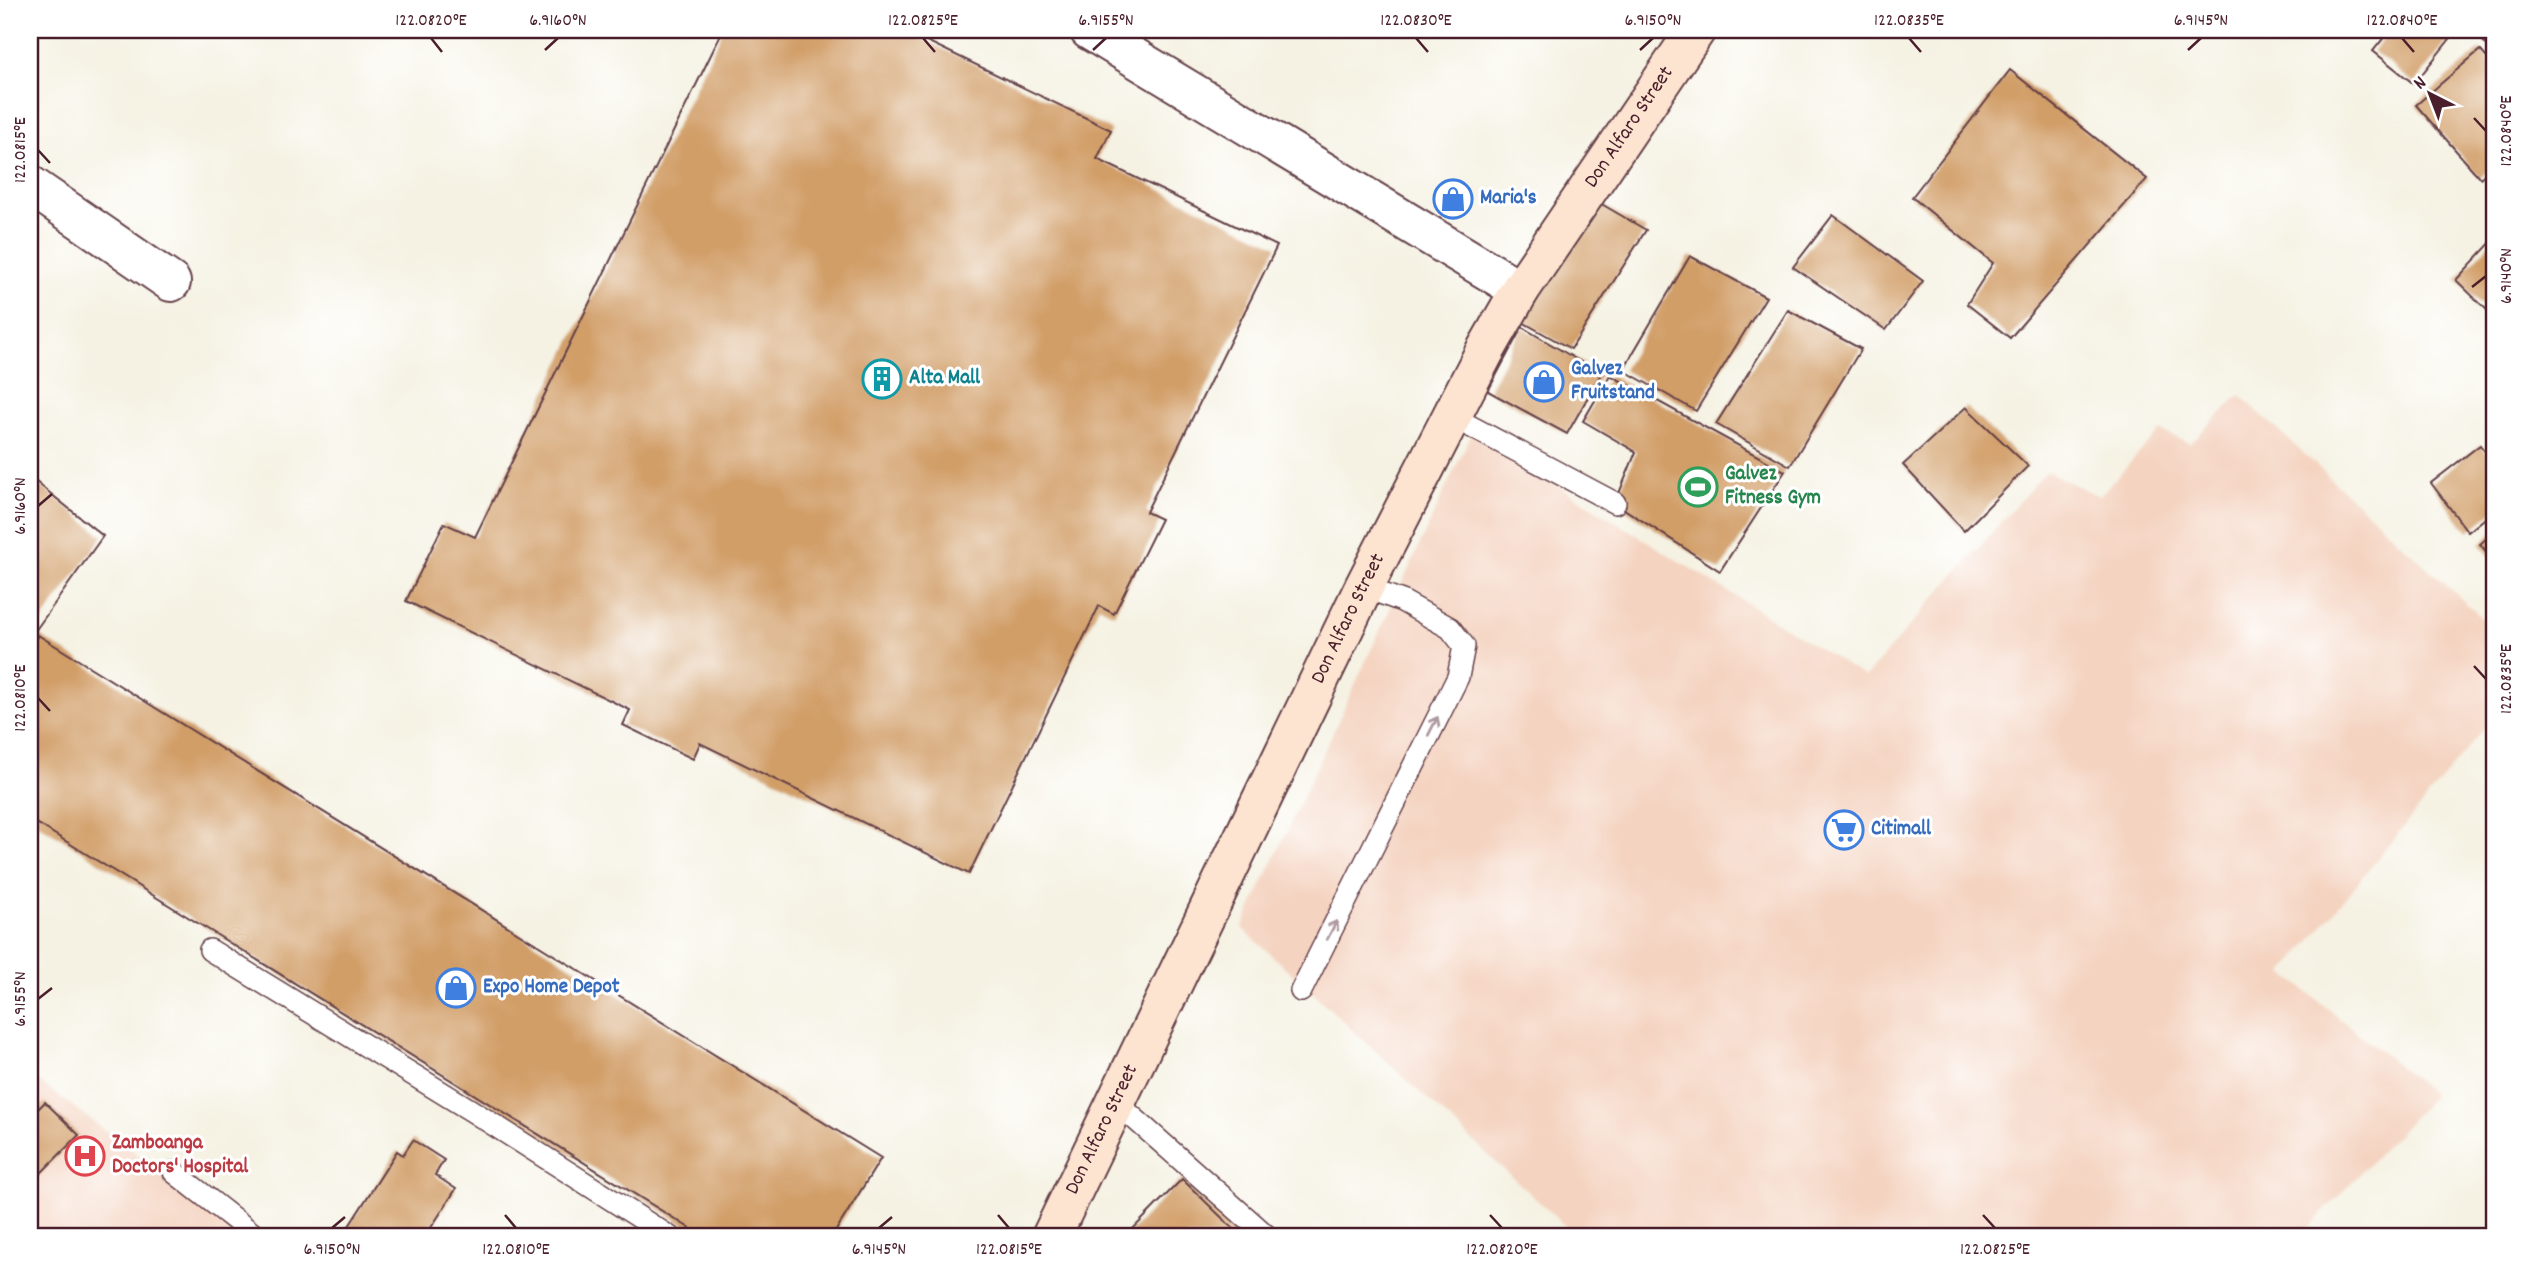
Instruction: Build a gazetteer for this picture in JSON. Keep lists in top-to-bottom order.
{
  "streets": {
    "main road": ["Don Alfaro Street"]
  },
  "places": {
    "shop": ["Maria's", "Galvez Fruitstand", "Expo Home Depot"],
    "building": ["Alta Mall"],
    "sports": ["Galvez Fitness Gym"],
    "supermarket": ["Citimall"],
    "hospital": ["Zamboanga Doctors' Hospital"]
  },
  "north": "top left",
  "coordinates": [
    "122.0820°E",
    "6.9160°N",
    "122.0825°E",
    "6.9155°N",
    "122.0830°E",
    "6.9150°N",
    "122.0835°E",
    "6.9145°N",
    "122.0840°E",
    "122.0815°E",
    "6.9140°N",
    "122.0810°E"
  ]
}
